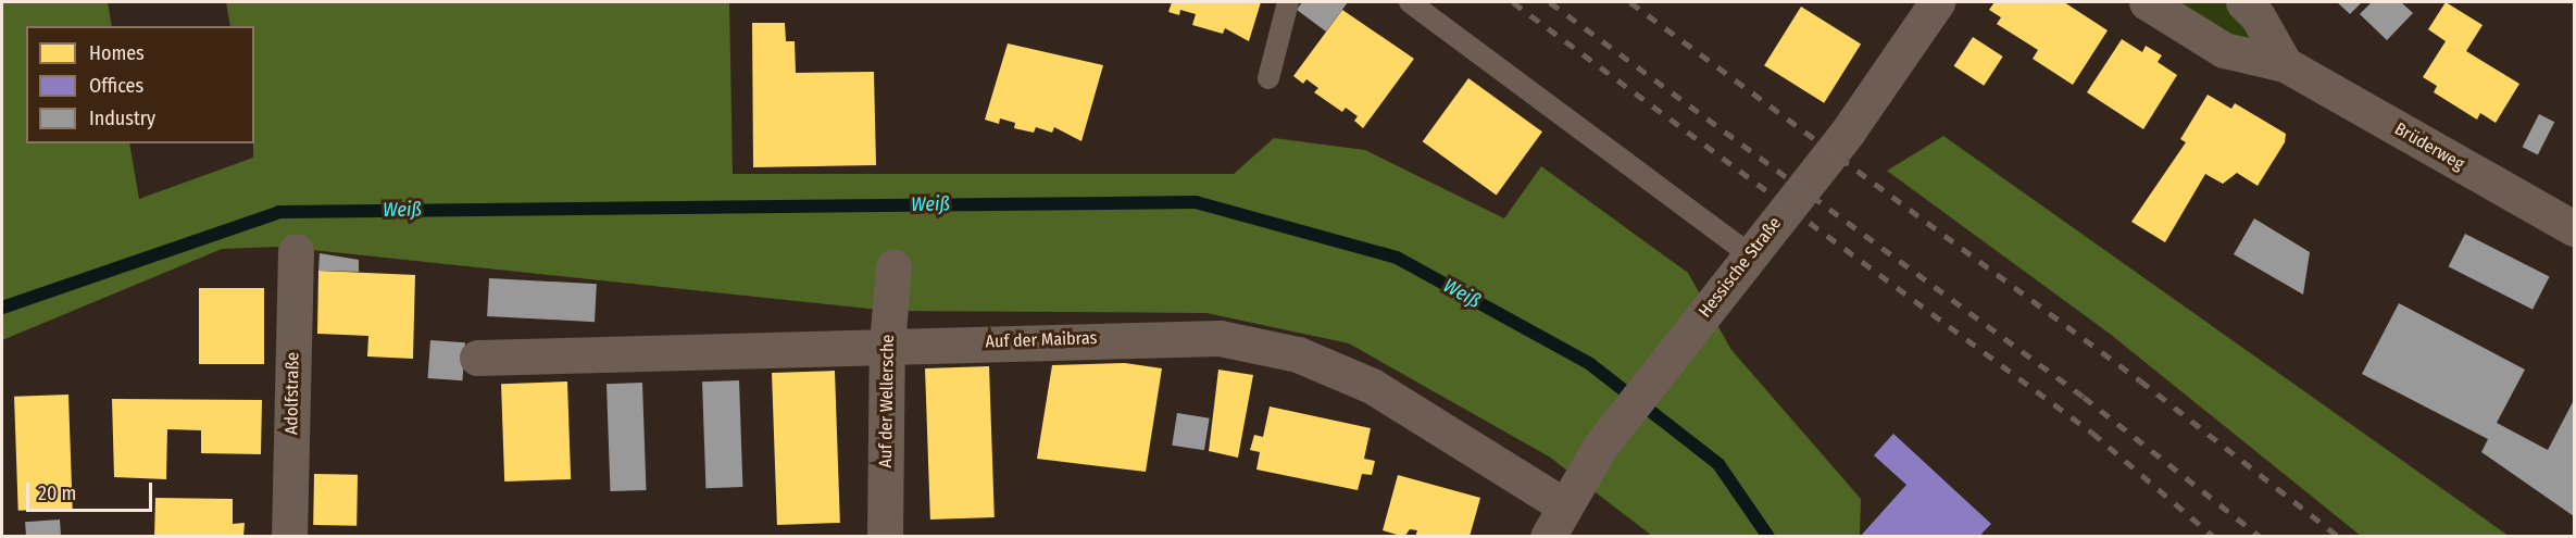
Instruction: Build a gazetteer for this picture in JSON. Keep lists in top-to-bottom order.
{
  "streets": {
    "street": [
      "Brüderweg",
      "Hessische Straße",
      "Auf der Maibras",
      "Adolfstraße",
      "Auf der Wellersche"
    ]
  },
  "crossings": [
    ["Hessische Straße", "Auf der Maibras"],
    ["Auf der Maibras", "Auf der Wellersche"]
  ],
  "water": ["Weiß"],
  "legend": ["Homes", "Offices", "Industry"],
  "scale_bar": "20 m"
}
